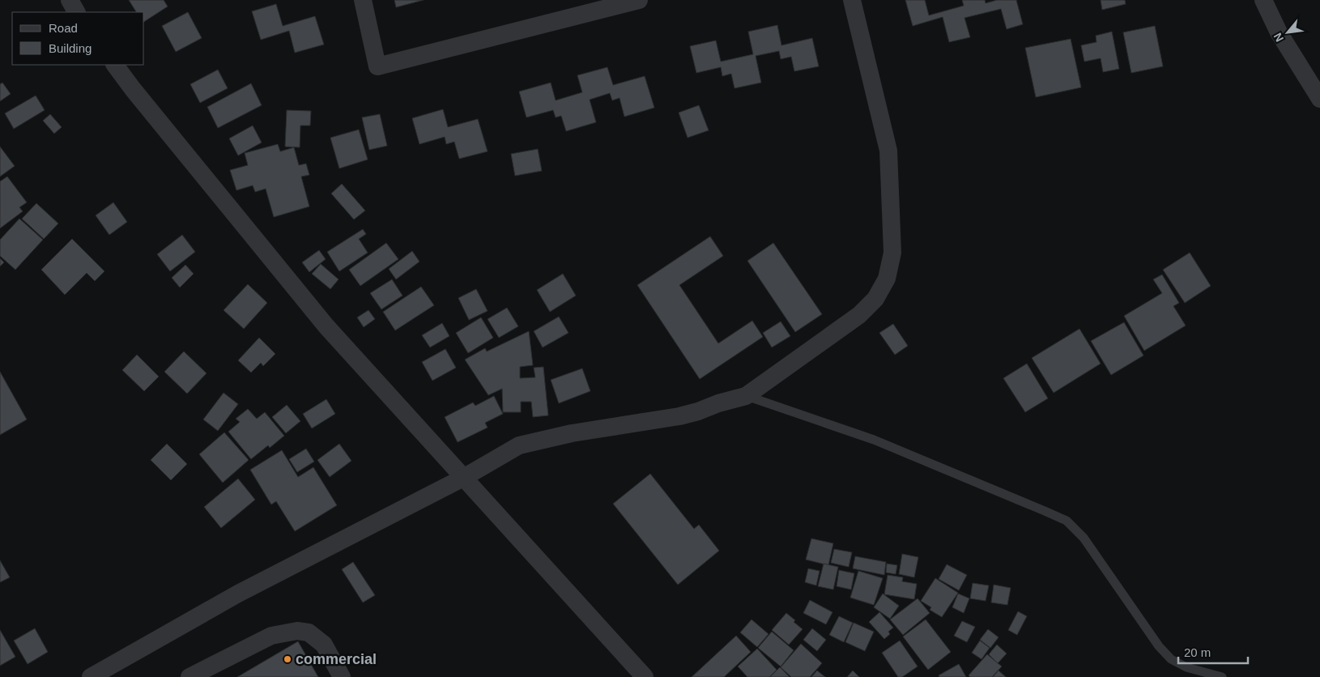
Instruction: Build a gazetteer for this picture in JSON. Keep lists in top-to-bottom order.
{
  "places": ["commercial"],
  "legend": ["Road", "Building"],
  "scale_bar": "20 m",
  "north": "bottom left"
}
